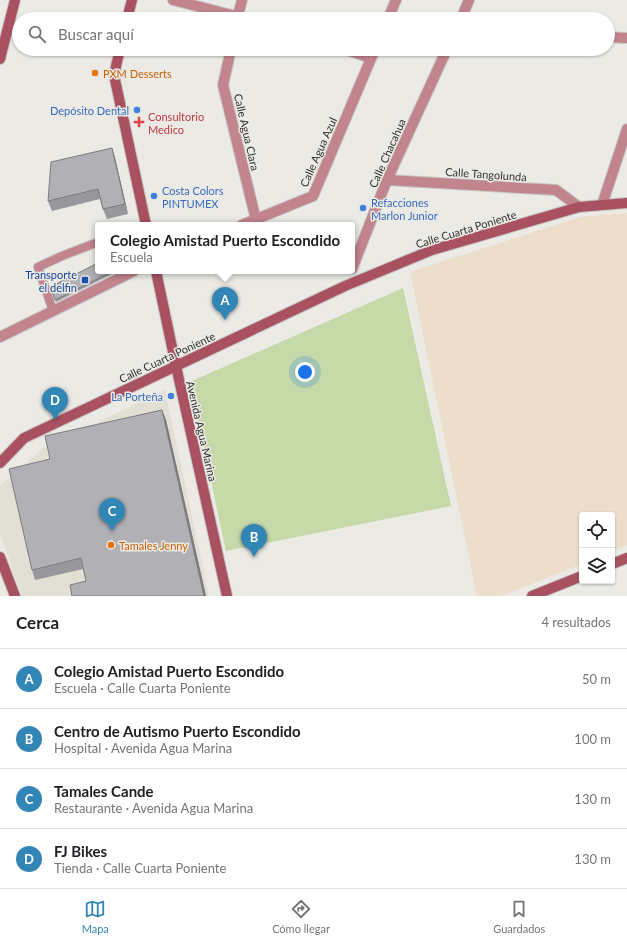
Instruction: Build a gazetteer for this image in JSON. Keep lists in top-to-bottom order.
{
  "streets": {
    "street": [
      "Calle Agua Clara",
      "Calle Agua Azul",
      "Calle Chacahua",
      "Calle Tangolunda",
      "Calle Cuarta Poniente",
      "Avenida Agua Marina"
    ]
  },
  "crossings": [
    ["Calle Agua Clara", "Calle Agua Azul"],
    ["Calle Chacahua", "Calle Tangolunda"],
    ["Calle Chacahua", "Calle Cuarta Poniente"],
    ["Calle Tangolunda", "Calle Cuarta Poniente"],
    ["Calle Cuarta Poniente", "Avenida Agua Marina"]
  ],
  "places": {
    "other": [
      "PXM Desserts",
      "Depósito Dental",
      "Costa Colors PINTUMEX",
      "Refacciones Marlon Junior",
      "La Porteña",
      "Tamales Jenny"
    ],
    "health": ["Consultorio Medico"],
    "transit": ["Transporte el delfin"]
  },
  "page": {
    "search": "Buscar aquí",
    "popup": ["Colegio Amistad Puerto Escondido", "Escuela"],
    "pins": [
      "A",
      "D",
      "C",
      "B"
    ],
    "heading": ["Cerca", "4 resultados"],
    "list": [
      {
        "mark": "A",
        "name": "Colegio Amistad Puerto Escondido",
        "note": "Escuela · Calle Cuarta Poniente",
        "value": "50 m"
      },
      {
        "mark": "B",
        "name": "Centro de Autismo Puerto Escondido",
        "note": "Hospital · Avenida Agua Marina",
        "value": "100 m"
      },
      {
        "mark": "C",
        "name": "Tamales Cande",
        "note": "Restaurante · Avenida Agua Marina",
        "value": "130 m"
      },
      {
        "mark": "D",
        "name": "FJ Bikes",
        "note": "Tienda · Calle Cuarta Poniente",
        "value": "130 m"
      }
    ],
    "nav": ["Mapa", "Cómo llegar", "Guardados"]
  }
}
